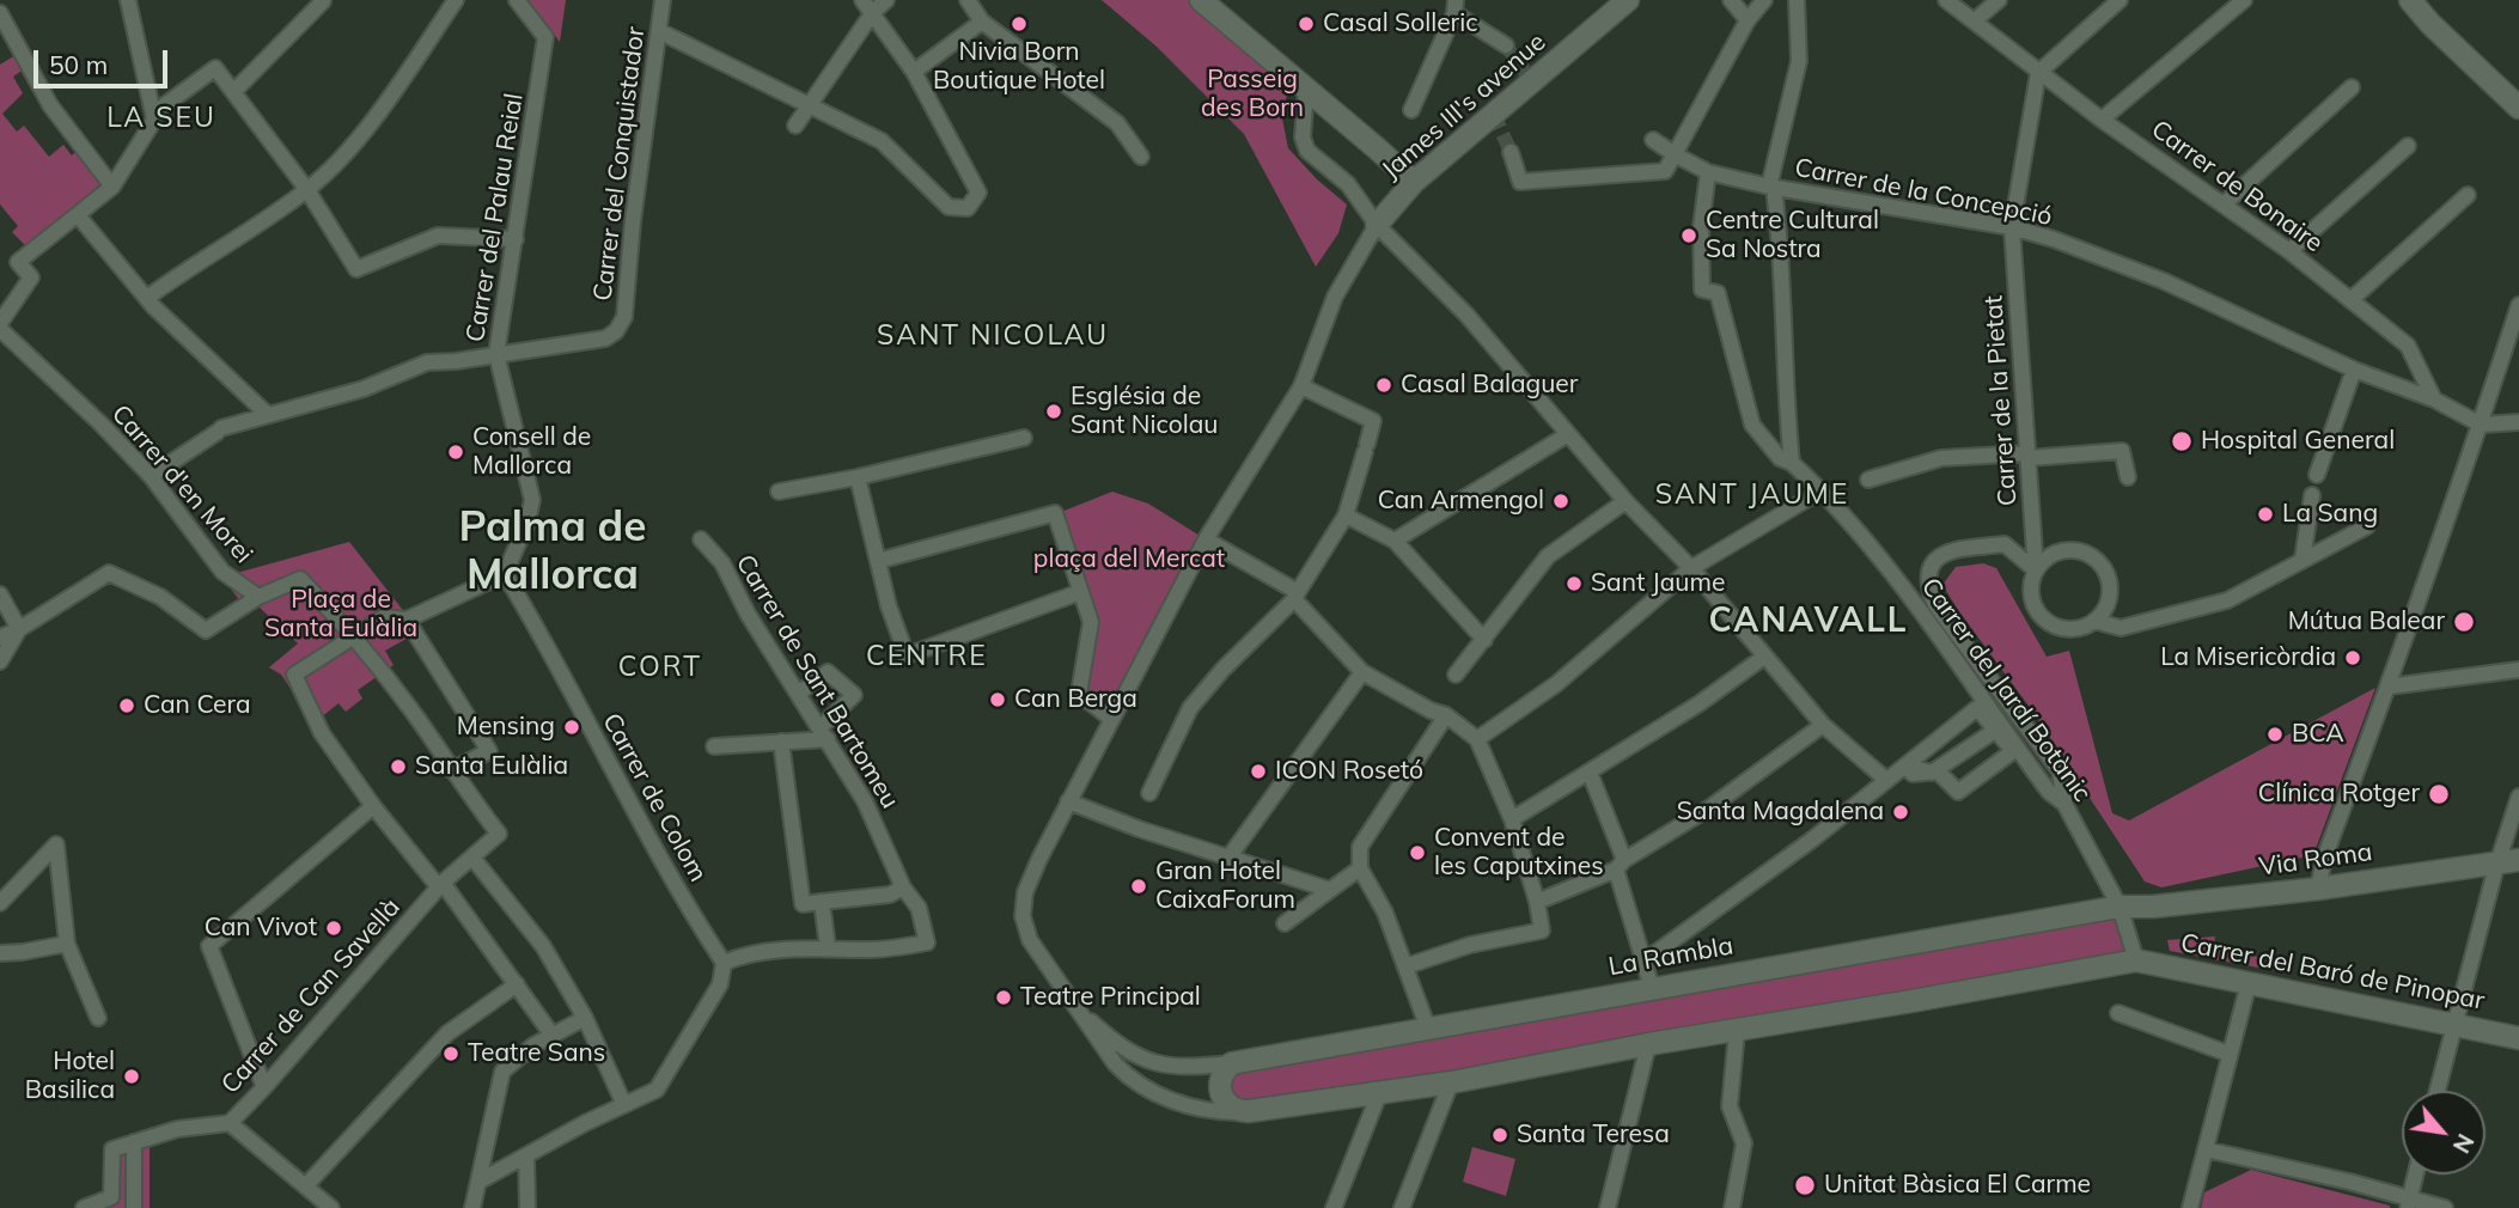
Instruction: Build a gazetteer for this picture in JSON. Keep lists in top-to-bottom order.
{
  "streets": {
    "street": [
      "James III's avenue",
      "Carrer del Conquistador",
      "Carrer de Bonaire",
      "Carrer de la Concepció",
      "Carrer del Palau Reial",
      "Carrer de la Pietat",
      "Carrer d'en Morei",
      "Carrer de Sant Bartomeu",
      "Carrer del Jardí Botànic",
      "Carrer de Colom",
      "Via Roma",
      "La Rambla",
      "Carrer del Baró de Pinopar",
      "Carrer de Can Savellà"
    ]
  },
  "crossings": [
    ["Carrer del Conquistador", "Carrer del Palau Reial"],
    ["Carrer de Bonaire", "Carrer de la Concepció"],
    ["Carrer de Bonaire", "Carrer de la Pietat"],
    ["Carrer de la Concepció", "Carrer de la Pietat"],
    ["Carrer de la Concepció", "Carrer del Jardí Botànic"],
    ["Carrer del Palau Reial", "Carrer de Colom"],
    ["Carrer del Jardí Botànic", "Via Roma"],
    ["Carrer del Jardí Botànic", "La Rambla"],
    ["Carrer del Jardí Botànic", "Carrer del Baró de Pinopar"],
    ["Via Roma", "La Rambla"]
  ],
  "districts": [
    "LA SEU",
    "SANT NICOLAU",
    "SANT JAUME",
    "Palma de Mallorca",
    "CANAVALL",
    "CENTRE",
    "CORT"
  ],
  "parks": ["Passeig des Born", "plaça del Mercat", "Plaça de Santa Eulàlia"],
  "places": [
    "Nivia Born Boutique Hotel",
    "Casal Solleric",
    "Centre Cultural Sa Nostra",
    "Casal Balaguer",
    "Església de Sant Nicolau",
    "Hospital General",
    "Consell de Mallorca",
    "Can Armengol",
    "La Sang",
    "Sant Jaume",
    "Mútua Balear",
    "La Misericòrdia",
    "Can Berga",
    "Can Cera",
    "Mensing",
    "BCA",
    "Santa Eulàlia",
    "ICON Rosetó",
    "Clínica Rotger",
    "Santa Magdalena",
    "Convent de les Caputxines",
    "Gran Hotel CaixaForum",
    "Can Vivot",
    "Teatre Principal",
    "Teatre Sans",
    "Hotel Basilica",
    "Santa Teresa",
    "Unitat Bàsica El Carme"
  ],
  "scale_bar": "50 m",
  "north": "bottom right"
}
